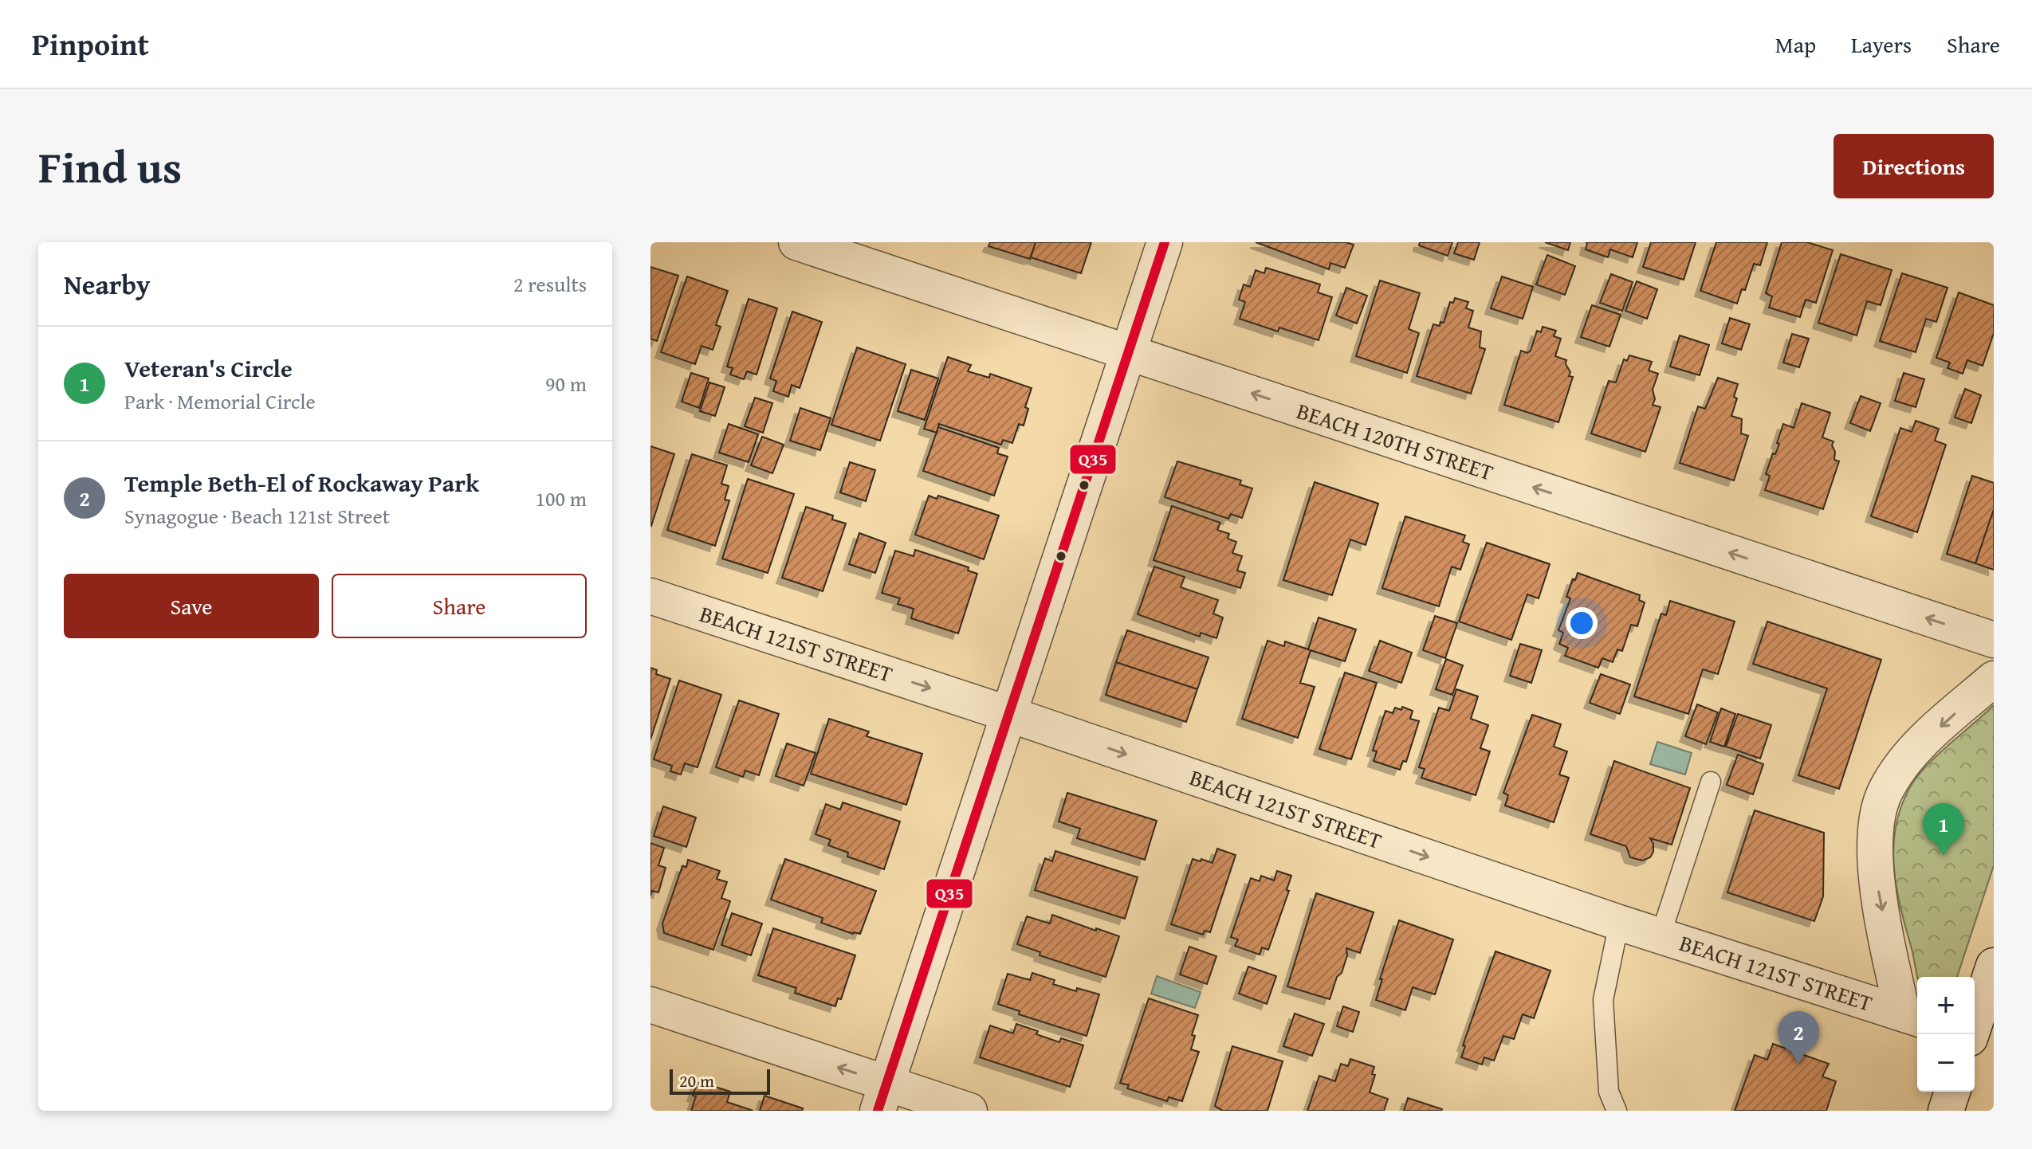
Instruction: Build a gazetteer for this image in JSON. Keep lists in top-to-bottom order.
{
  "streets": {
    "street": ["BEACH 120TH STREET", "BEACH 121ST STREET"]
  },
  "one_way": ["BEACH 120TH STREET", "BEACH 121ST STREET"],
  "lines": ["transit line Q35"],
  "scale_bar": "20 m",
  "page": {
    "header": "Pinpoint",
    "nav": ["Map", "Layers", "Share"],
    "title": "Find us",
    "buttons": [
      "Directions",
      ["Save", "Share"]
    ],
    "heading": ["Nearby", "2 results"],
    "list": [
      {
        "mark": "1",
        "name": "Veteran's Circle",
        "note": "Park · Memorial Circle",
        "value": "90 m"
      },
      {
        "mark": "2",
        "name": "Temple Beth-El of Rockaway Park",
        "note": "Synagogue · Beach 121st Street",
        "value": "100 m"
      }
    ],
    "pins": ["1", "2"],
    "map_buttons": ["+", "−"],
    "scale": "20 m"
  }
}
